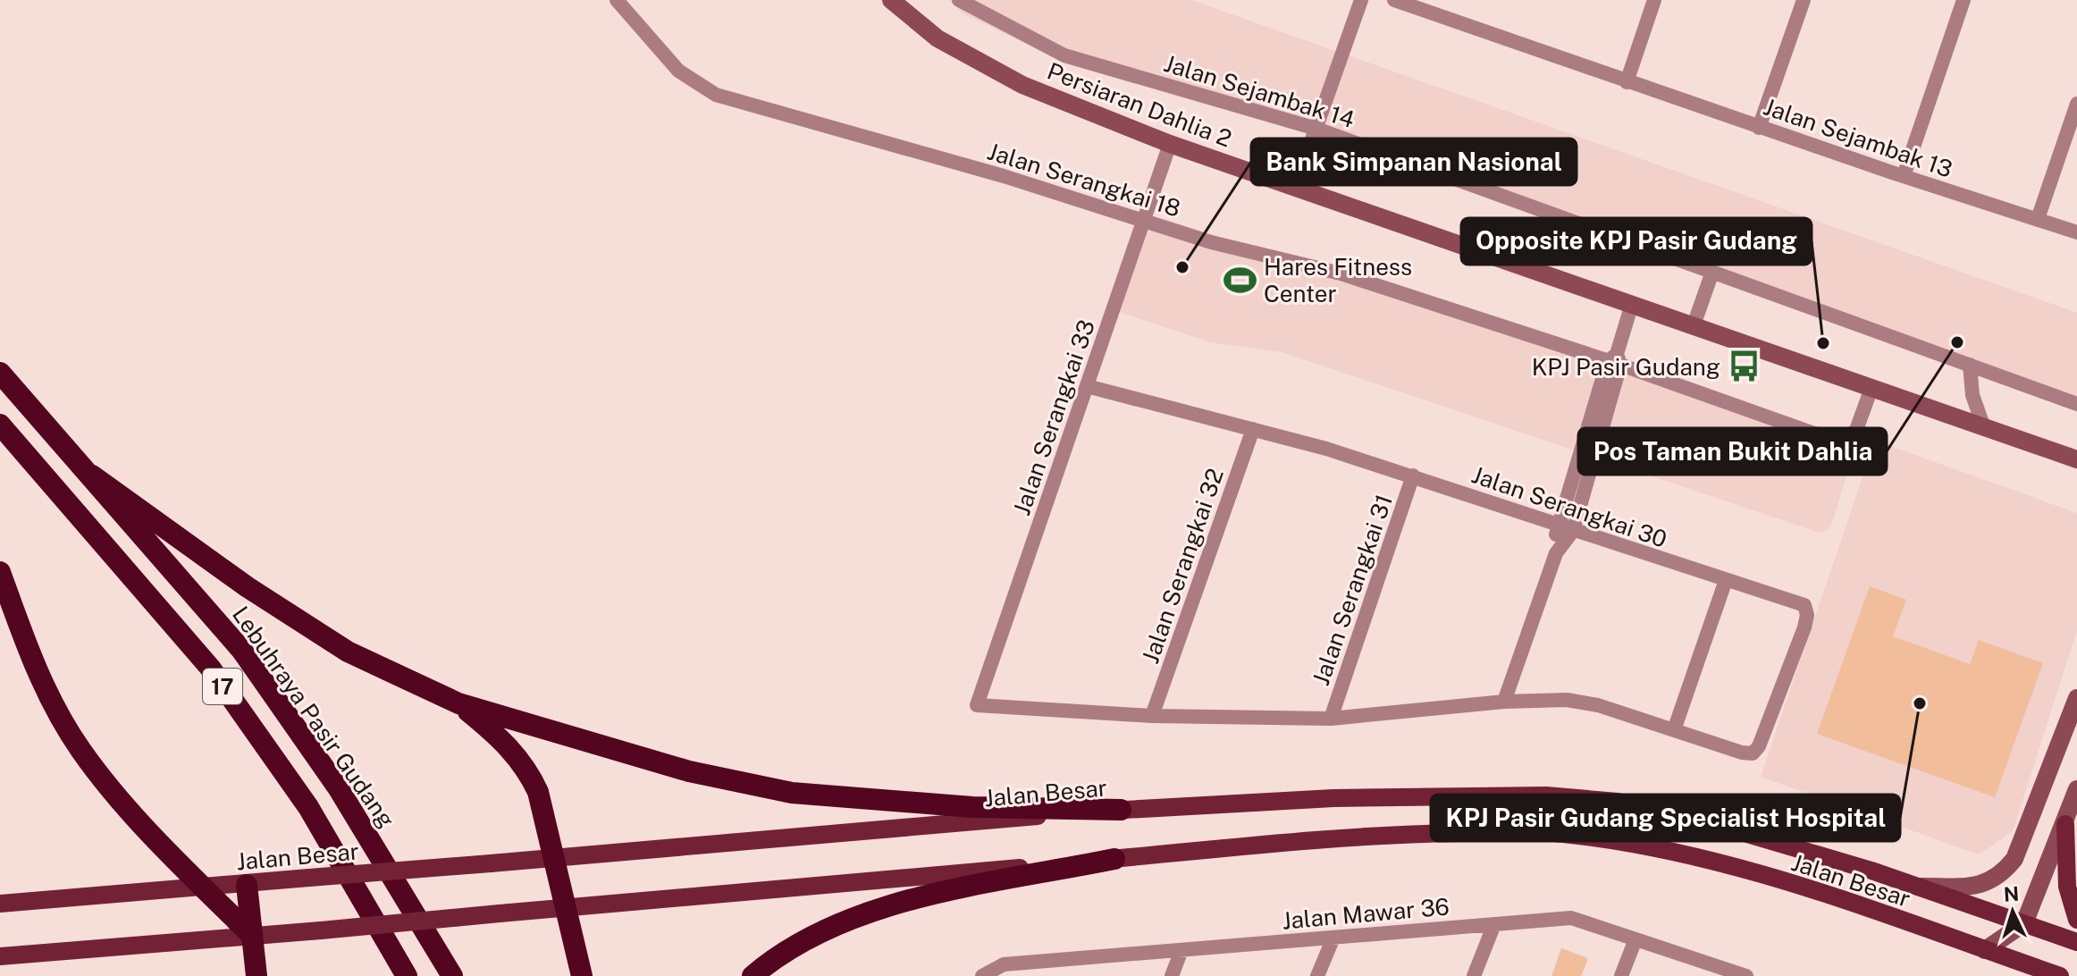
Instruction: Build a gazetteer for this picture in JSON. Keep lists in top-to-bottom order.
{
  "streets": {
    "highway": ["17", "Lebuhraya Pasir Gudang"],
    "main road": ["Jalan Besar"],
    "street": [
      "Jalan Sejambak 14",
      "Persiaran Dahlia 2",
      "Jalan Sejambak 13",
      "Jalan Serangkai 18",
      "Jalan Serangkai 33",
      "Jalan Serangkai 30",
      "Jalan Serangkai 32",
      "Jalan Serangkai 31",
      "Jalan Mawar 36"
    ]
  },
  "crossings": [
    ["Persiaran Dahlia 2", "Jalan Serangkai 18"],
    ["Persiaran Dahlia 2", "Jalan Serangkai 33"],
    ["Jalan Serangkai 18", "Jalan Serangkai 33"],
    ["Jalan Serangkai 33", "Jalan Serangkai 30"],
    ["Jalan Serangkai 33", "Jalan Serangkai 32"],
    ["Jalan Serangkai 30", "Jalan Serangkai 32"],
    ["Jalan Serangkai 30", "Jalan Serangkai 31"]
  ],
  "places": {
    "other": [
      "Bank Simpanan Nasional",
      "Pos Taman Bukit Dahlia",
      "Opposite KPJ Pasir Gudang",
      "KPJ Pasir Gudang Specialist Hospital"
    ],
    "sports": ["Hares Fitness Center"],
    "bus stop": ["KPJ Pasir Gudang"]
  },
  "north": "top"
}
